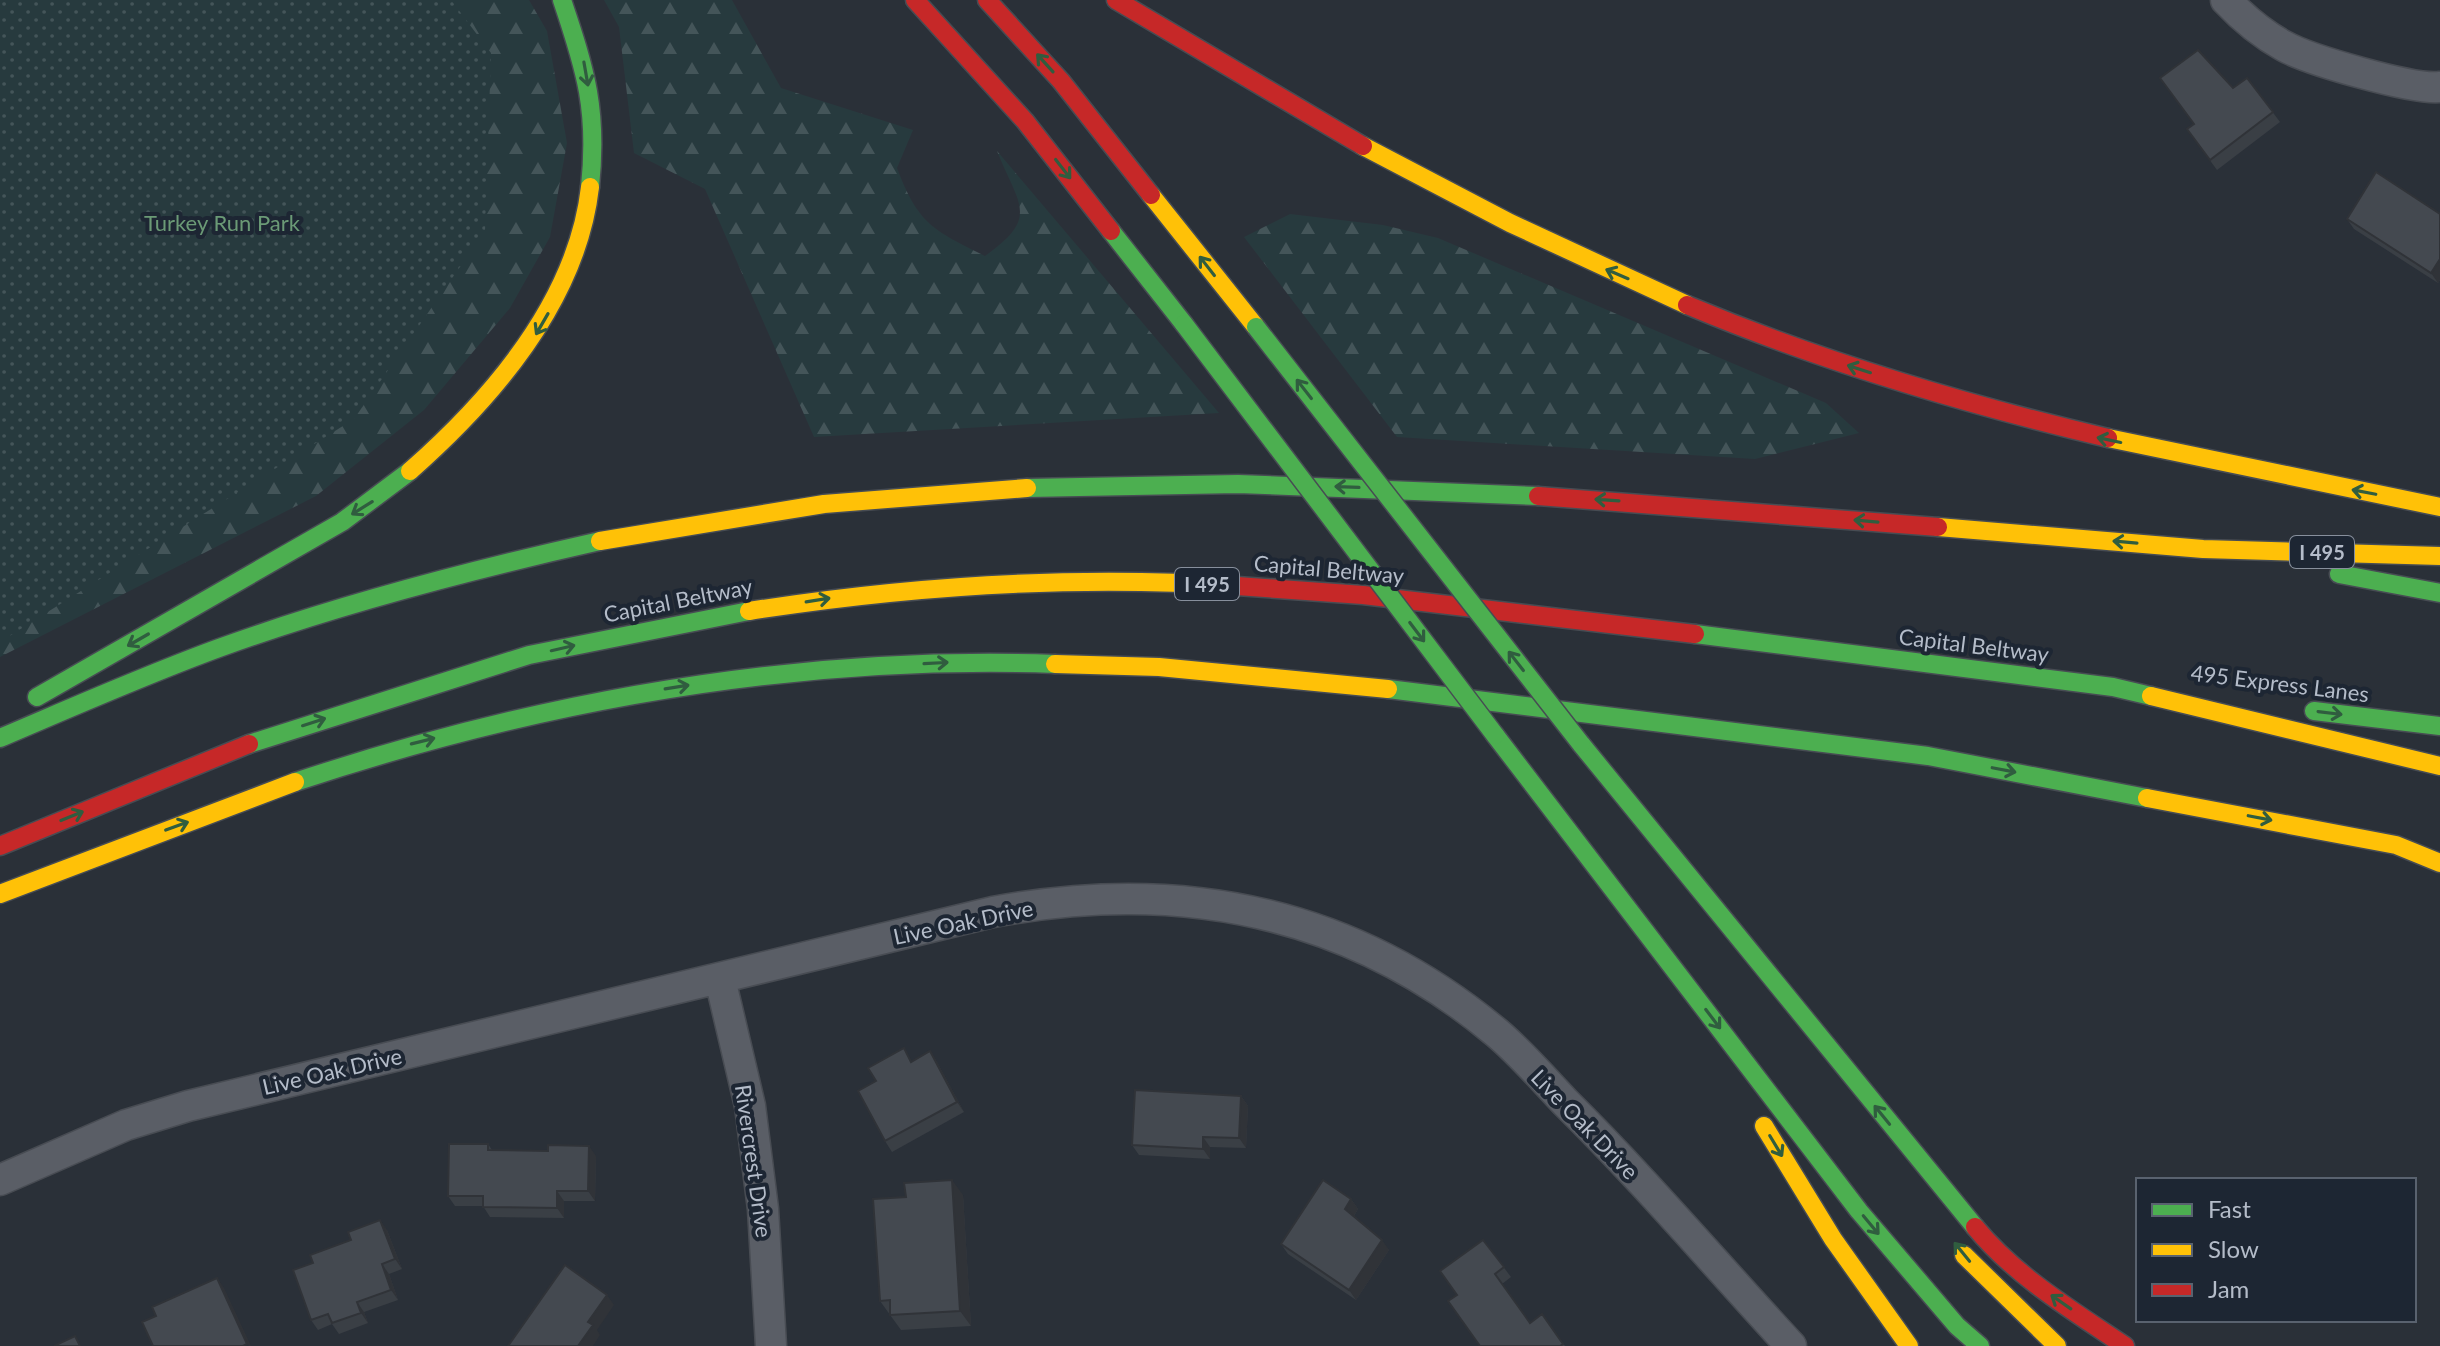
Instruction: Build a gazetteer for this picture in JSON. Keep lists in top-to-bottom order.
{
  "streets": {
    "highway": ["I 495", "Capital Beltway", "495 Express Lanes"],
    "street": ["Live Oak Drive", "Rivercrest Drive"]
  },
  "crossings": [
    ["Capital Beltway", "495 Express Lanes"],
    ["Live Oak Drive", "Rivercrest Drive"]
  ],
  "parks": ["Turkey Run Park"],
  "legend": ["Fast", "Slow", "Jam"]
}
